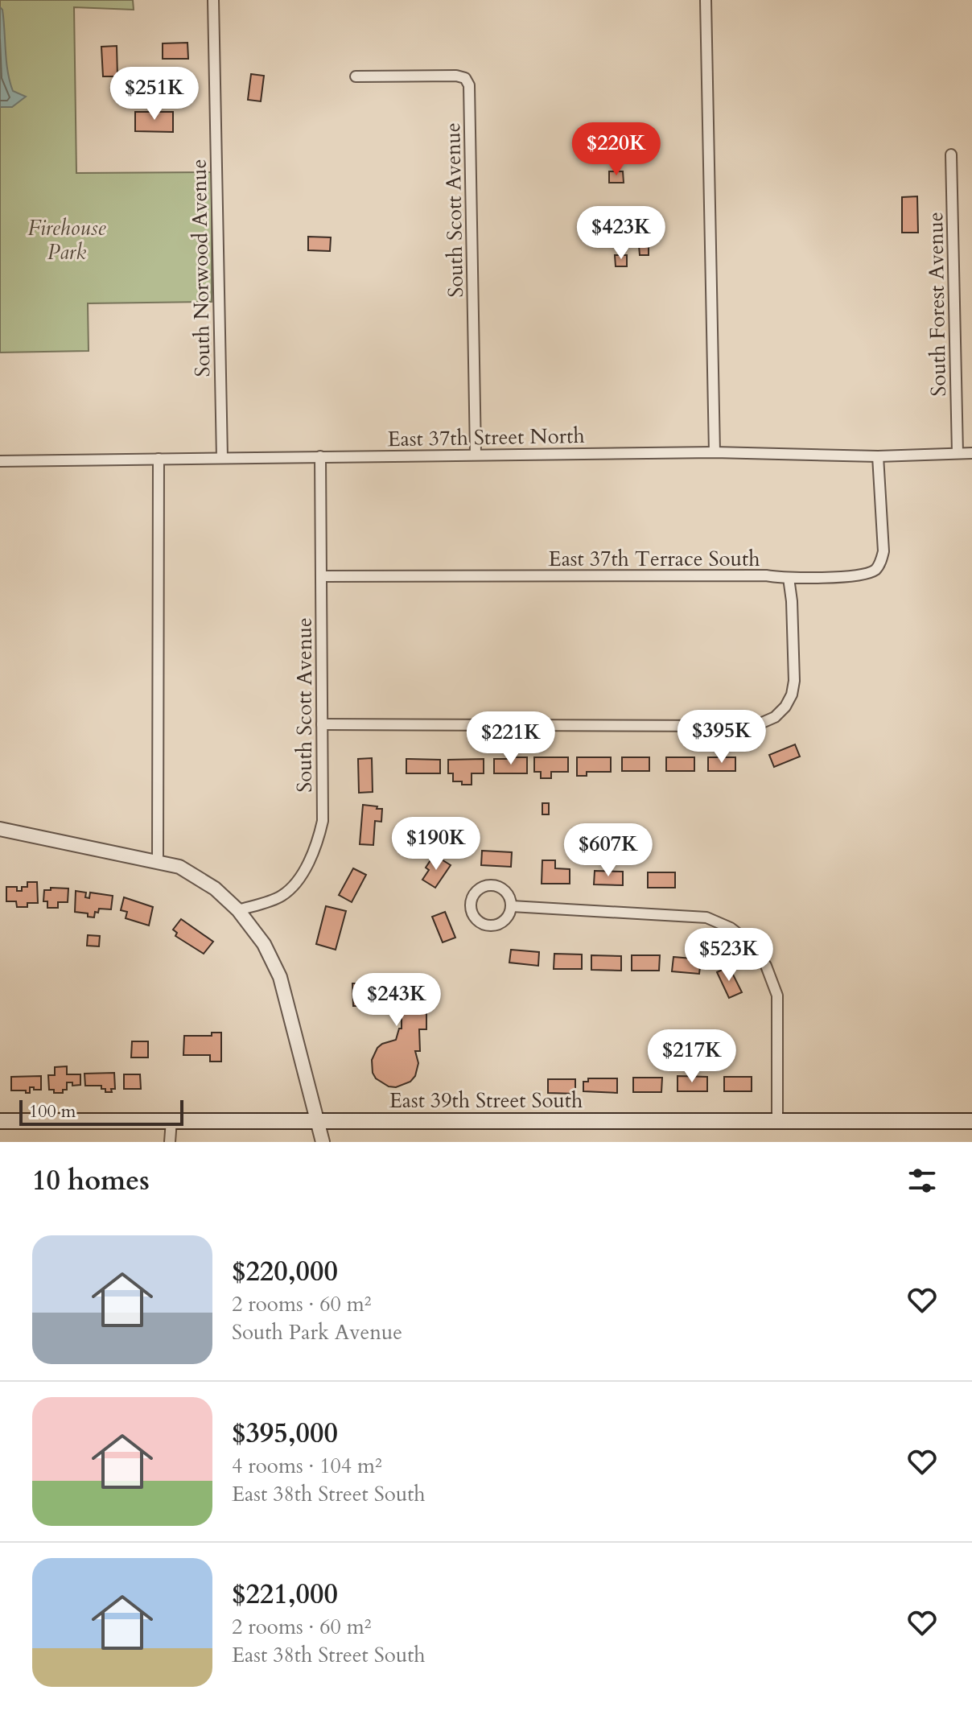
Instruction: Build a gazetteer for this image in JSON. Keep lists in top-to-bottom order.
{
  "streets": {
    "main road": ["East 39th Street South"],
    "street": [
      "South Scott Avenue",
      "South Norwood Avenue",
      "South Forest Avenue",
      "East 37th Street North",
      "East 37th Terrace South"
    ]
  },
  "crossings": [
    ["South Scott Avenue", "East 37th Street North"],
    ["South Scott Avenue", "East 37th Terrace South"],
    ["South Norwood Avenue", "East 37th Street North"],
    ["South Forest Avenue", "East 37th Street North"],
    ["East 37th Street North", "East 37th Terrace South"]
  ],
  "parks": ["Firehouse Park"],
  "scale_bar": "100 m",
  "page": {
    "price": [
      "$251K",
      "$220K",
      "$423K",
      "$395K",
      "$221K",
      "$190K",
      "$607K",
      "$523K",
      "$243K",
      "$217K"
    ],
    "scale": "100 m",
    "heading": "10 homes",
    "list": [
      {
        "name": "$220,000",
        "note": "2 rooms · 60 m² · South Park Avenue"
      },
      {
        "name": "$395,000",
        "note": "4 rooms · 104 m² · East 38th Street South"
      },
      {
        "name": "$221,000",
        "note": "2 rooms · 60 m² · East 38th Street South"
      }
    ]
  }
}
